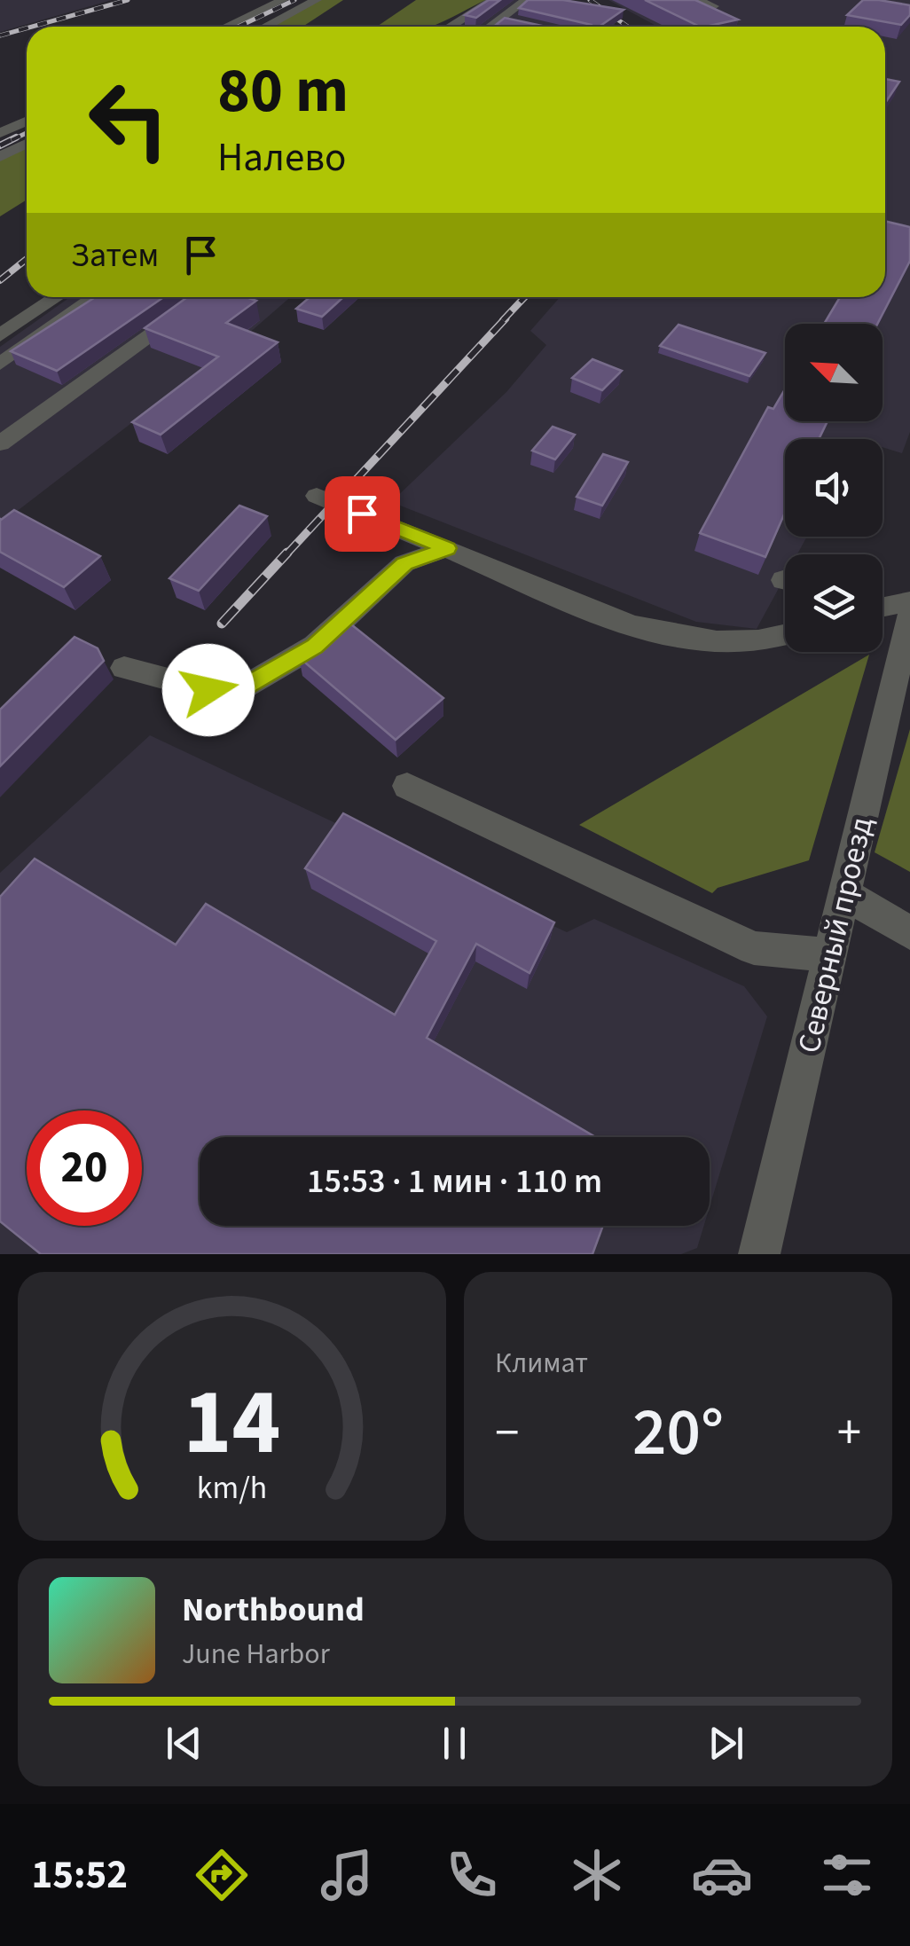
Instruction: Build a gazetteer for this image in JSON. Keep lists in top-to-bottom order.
{
  "streets": {
    "street": ["Северный проезд"]
  },
  "north": "top left",
  "page": {
    "turn": ["80 m", "Налево"],
    "then": "Затем",
    "limit": "20",
    "trip": "15:53 · 1 мин · 110 m",
    "tile": "Климат",
    "heat": ["−", "20°", "+"],
    "song": ["Northbound", "June Harbor"],
    "tabs": "15:52",
    "gauge": ["14", "km/h"]
  }
}
